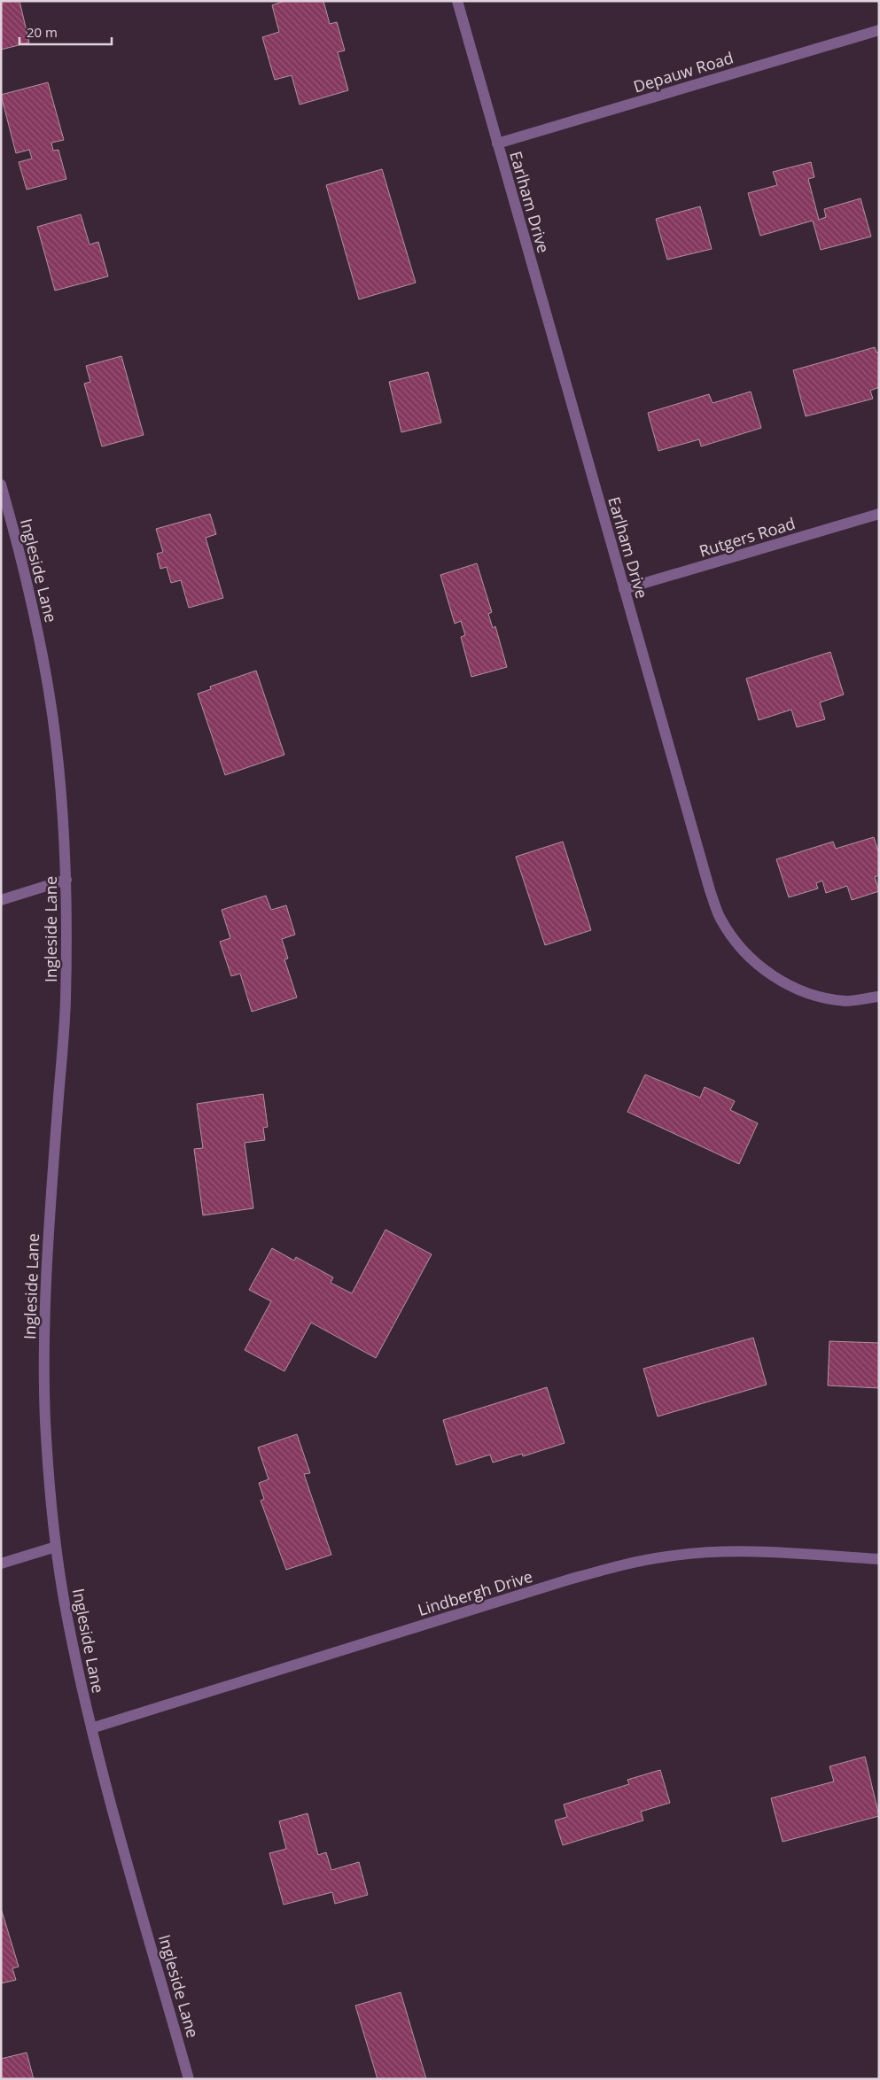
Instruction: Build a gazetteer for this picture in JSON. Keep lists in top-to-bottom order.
{
  "streets": {
    "street": [
      "Depauw Road",
      "Earlham Drive",
      "Rutgers Road",
      "Ingleside Lane",
      "Lindbergh Drive"
    ]
  },
  "crossings": [
    ["Depauw Road", "Earlham Drive"],
    ["Earlham Drive", "Rutgers Road"],
    ["Ingleside Lane", "Lindbergh Drive"]
  ],
  "scale_bar": "20 m"
}
